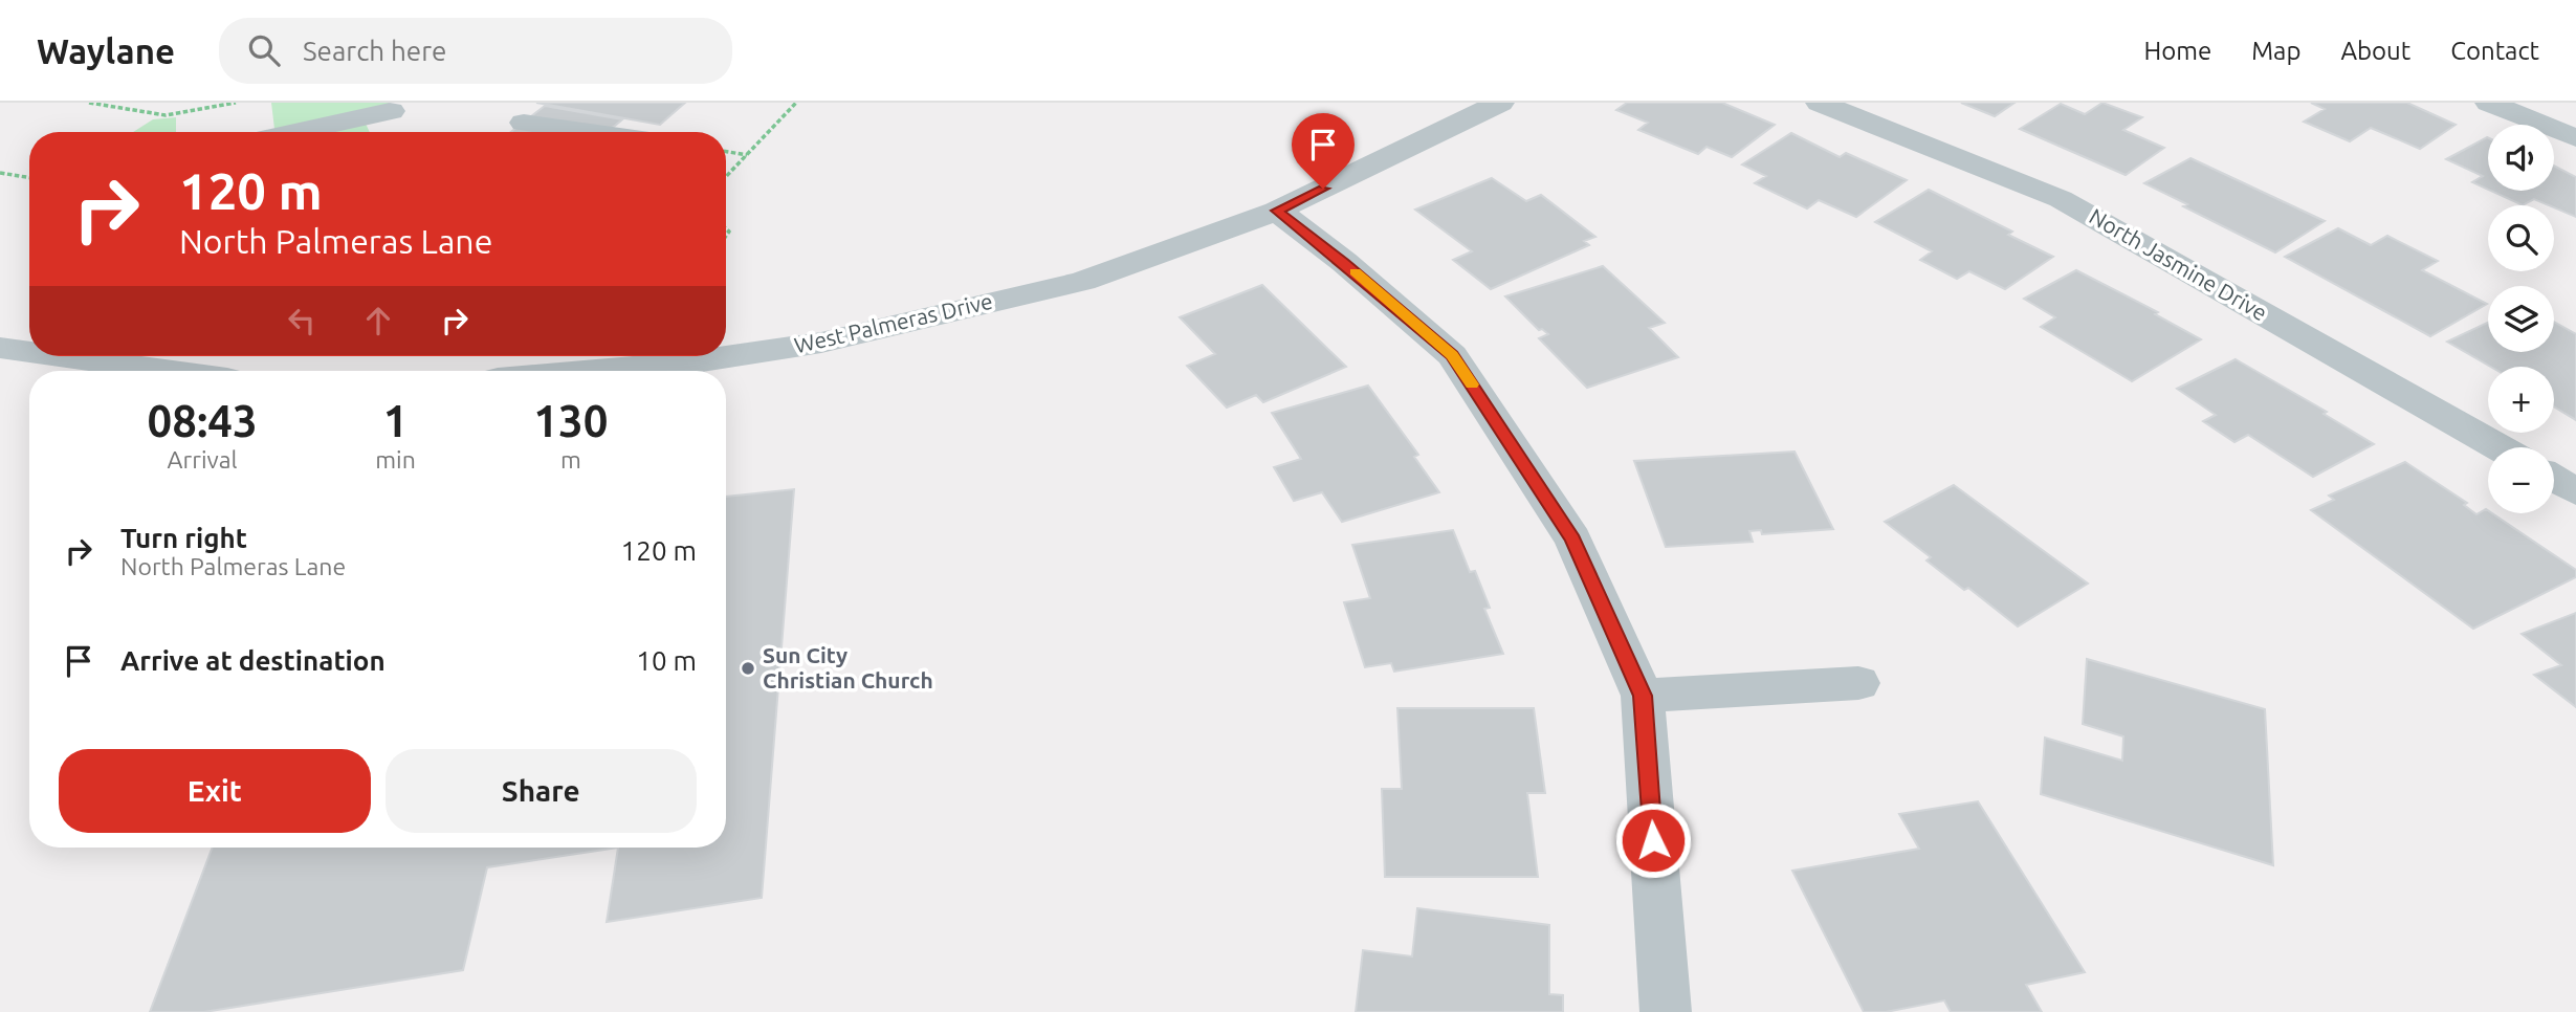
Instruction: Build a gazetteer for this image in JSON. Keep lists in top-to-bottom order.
{
  "streets": {
    "street": ["North Jasmine Drive", "West Palmeras Drive"]
  },
  "places": ["Sun City Christian Church"],
  "page": {
    "header": "Waylane",
    "search": "Search here",
    "nav": [
      "Home",
      "Map",
      "About",
      "Contact"
    ],
    "map_buttons": ["+", "−"],
    "turn": ["120 m", "North Palmeras Lane"],
    "eta": [
      "08:43",
      "Arrival",
      "1",
      "min",
      "130",
      "m"
    ],
    "list": [
      {
        "name": "Turn right",
        "note": "North Palmeras Lane",
        "value": "120 m"
      },
      {
        "name": "Arrive at destination",
        "value": "10 m"
      }
    ],
    "buttons": ["Exit", "Share"]
  }
}
